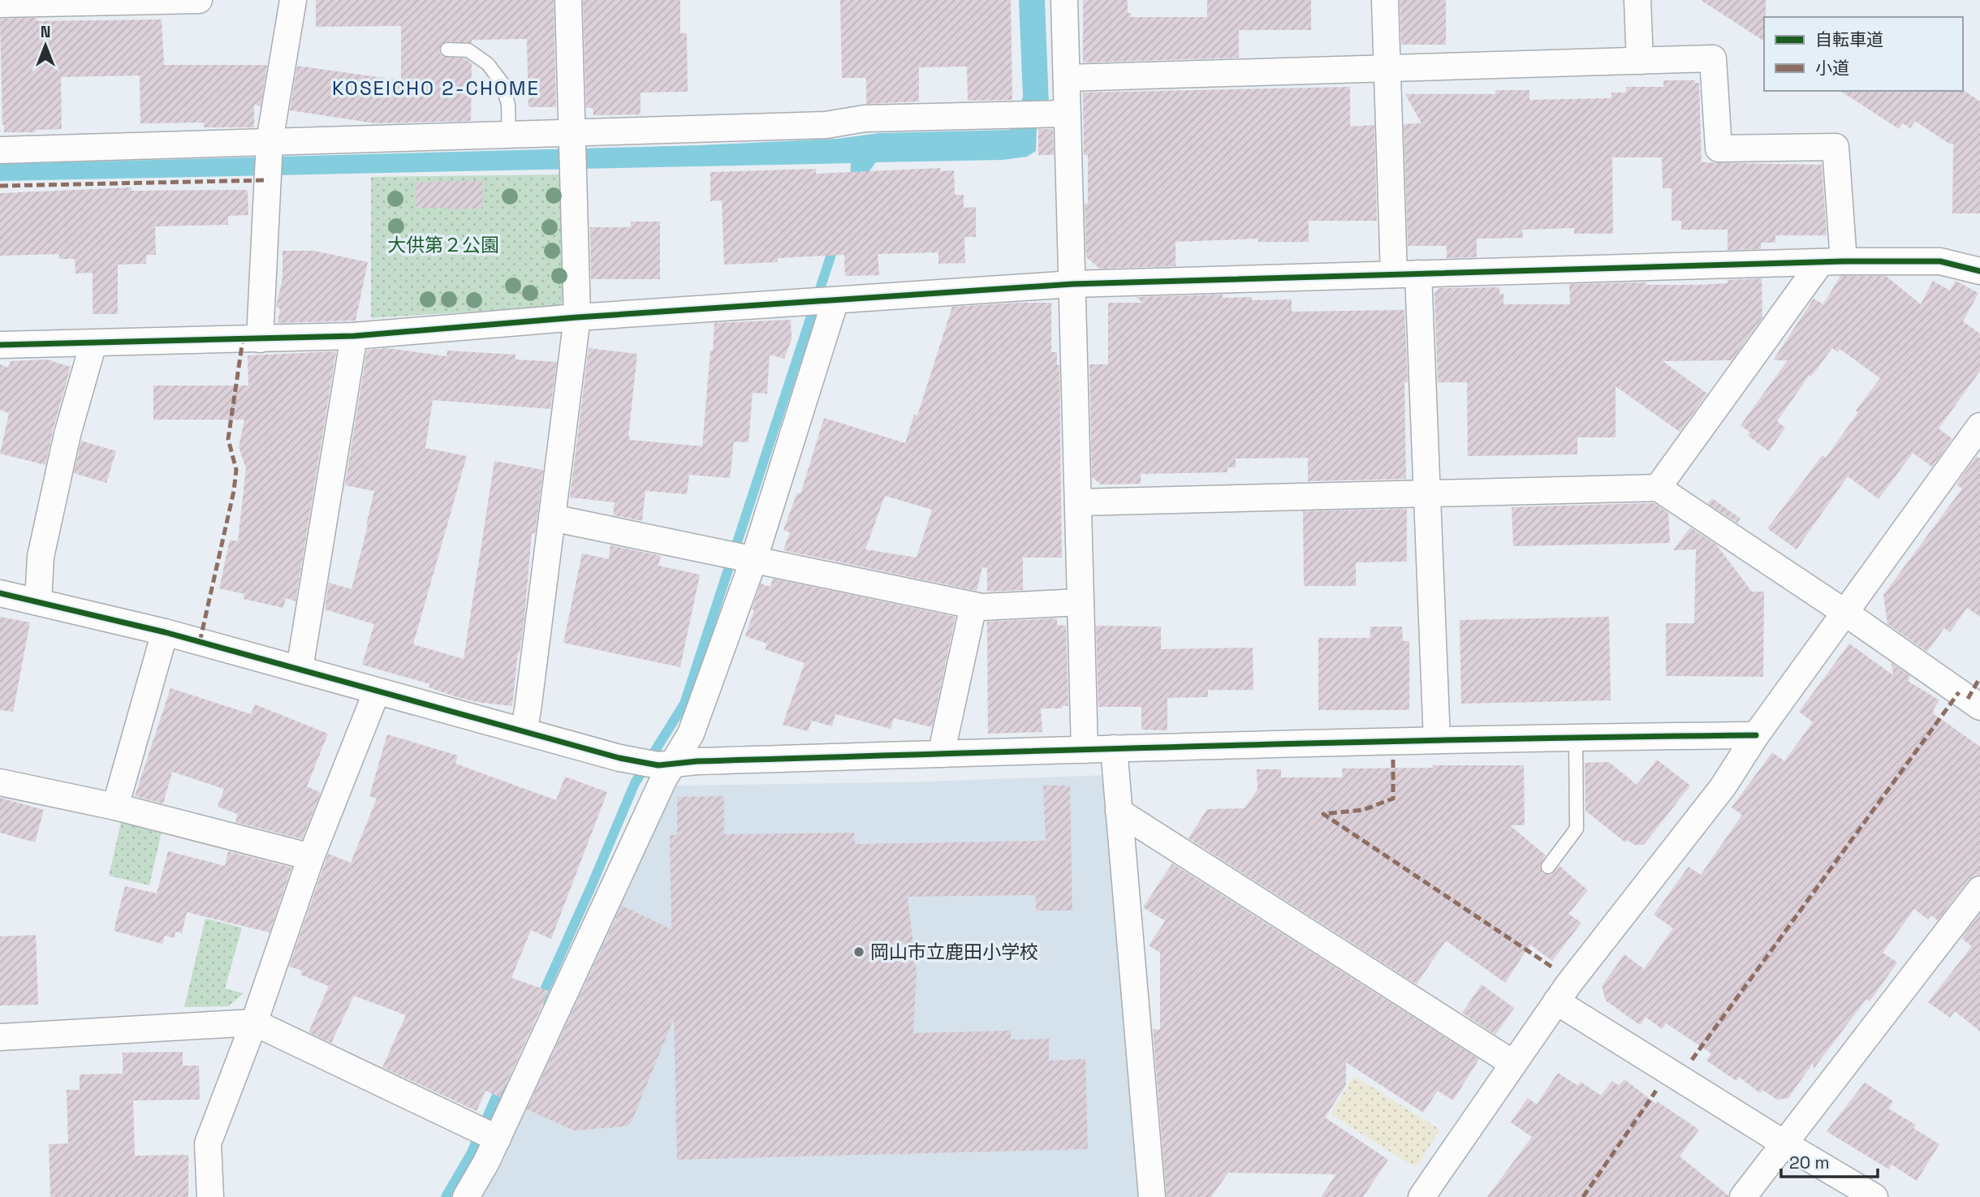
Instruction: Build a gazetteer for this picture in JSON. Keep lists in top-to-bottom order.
{
  "districts": ["KOSEICHO 2-CHOME"],
  "parks": ["大供第２公園"],
  "places": ["岡山市立鹿田小学校"],
  "legend": ["自転車道", "小道"],
  "scale_bar": "20 m",
  "north": "top"
}
